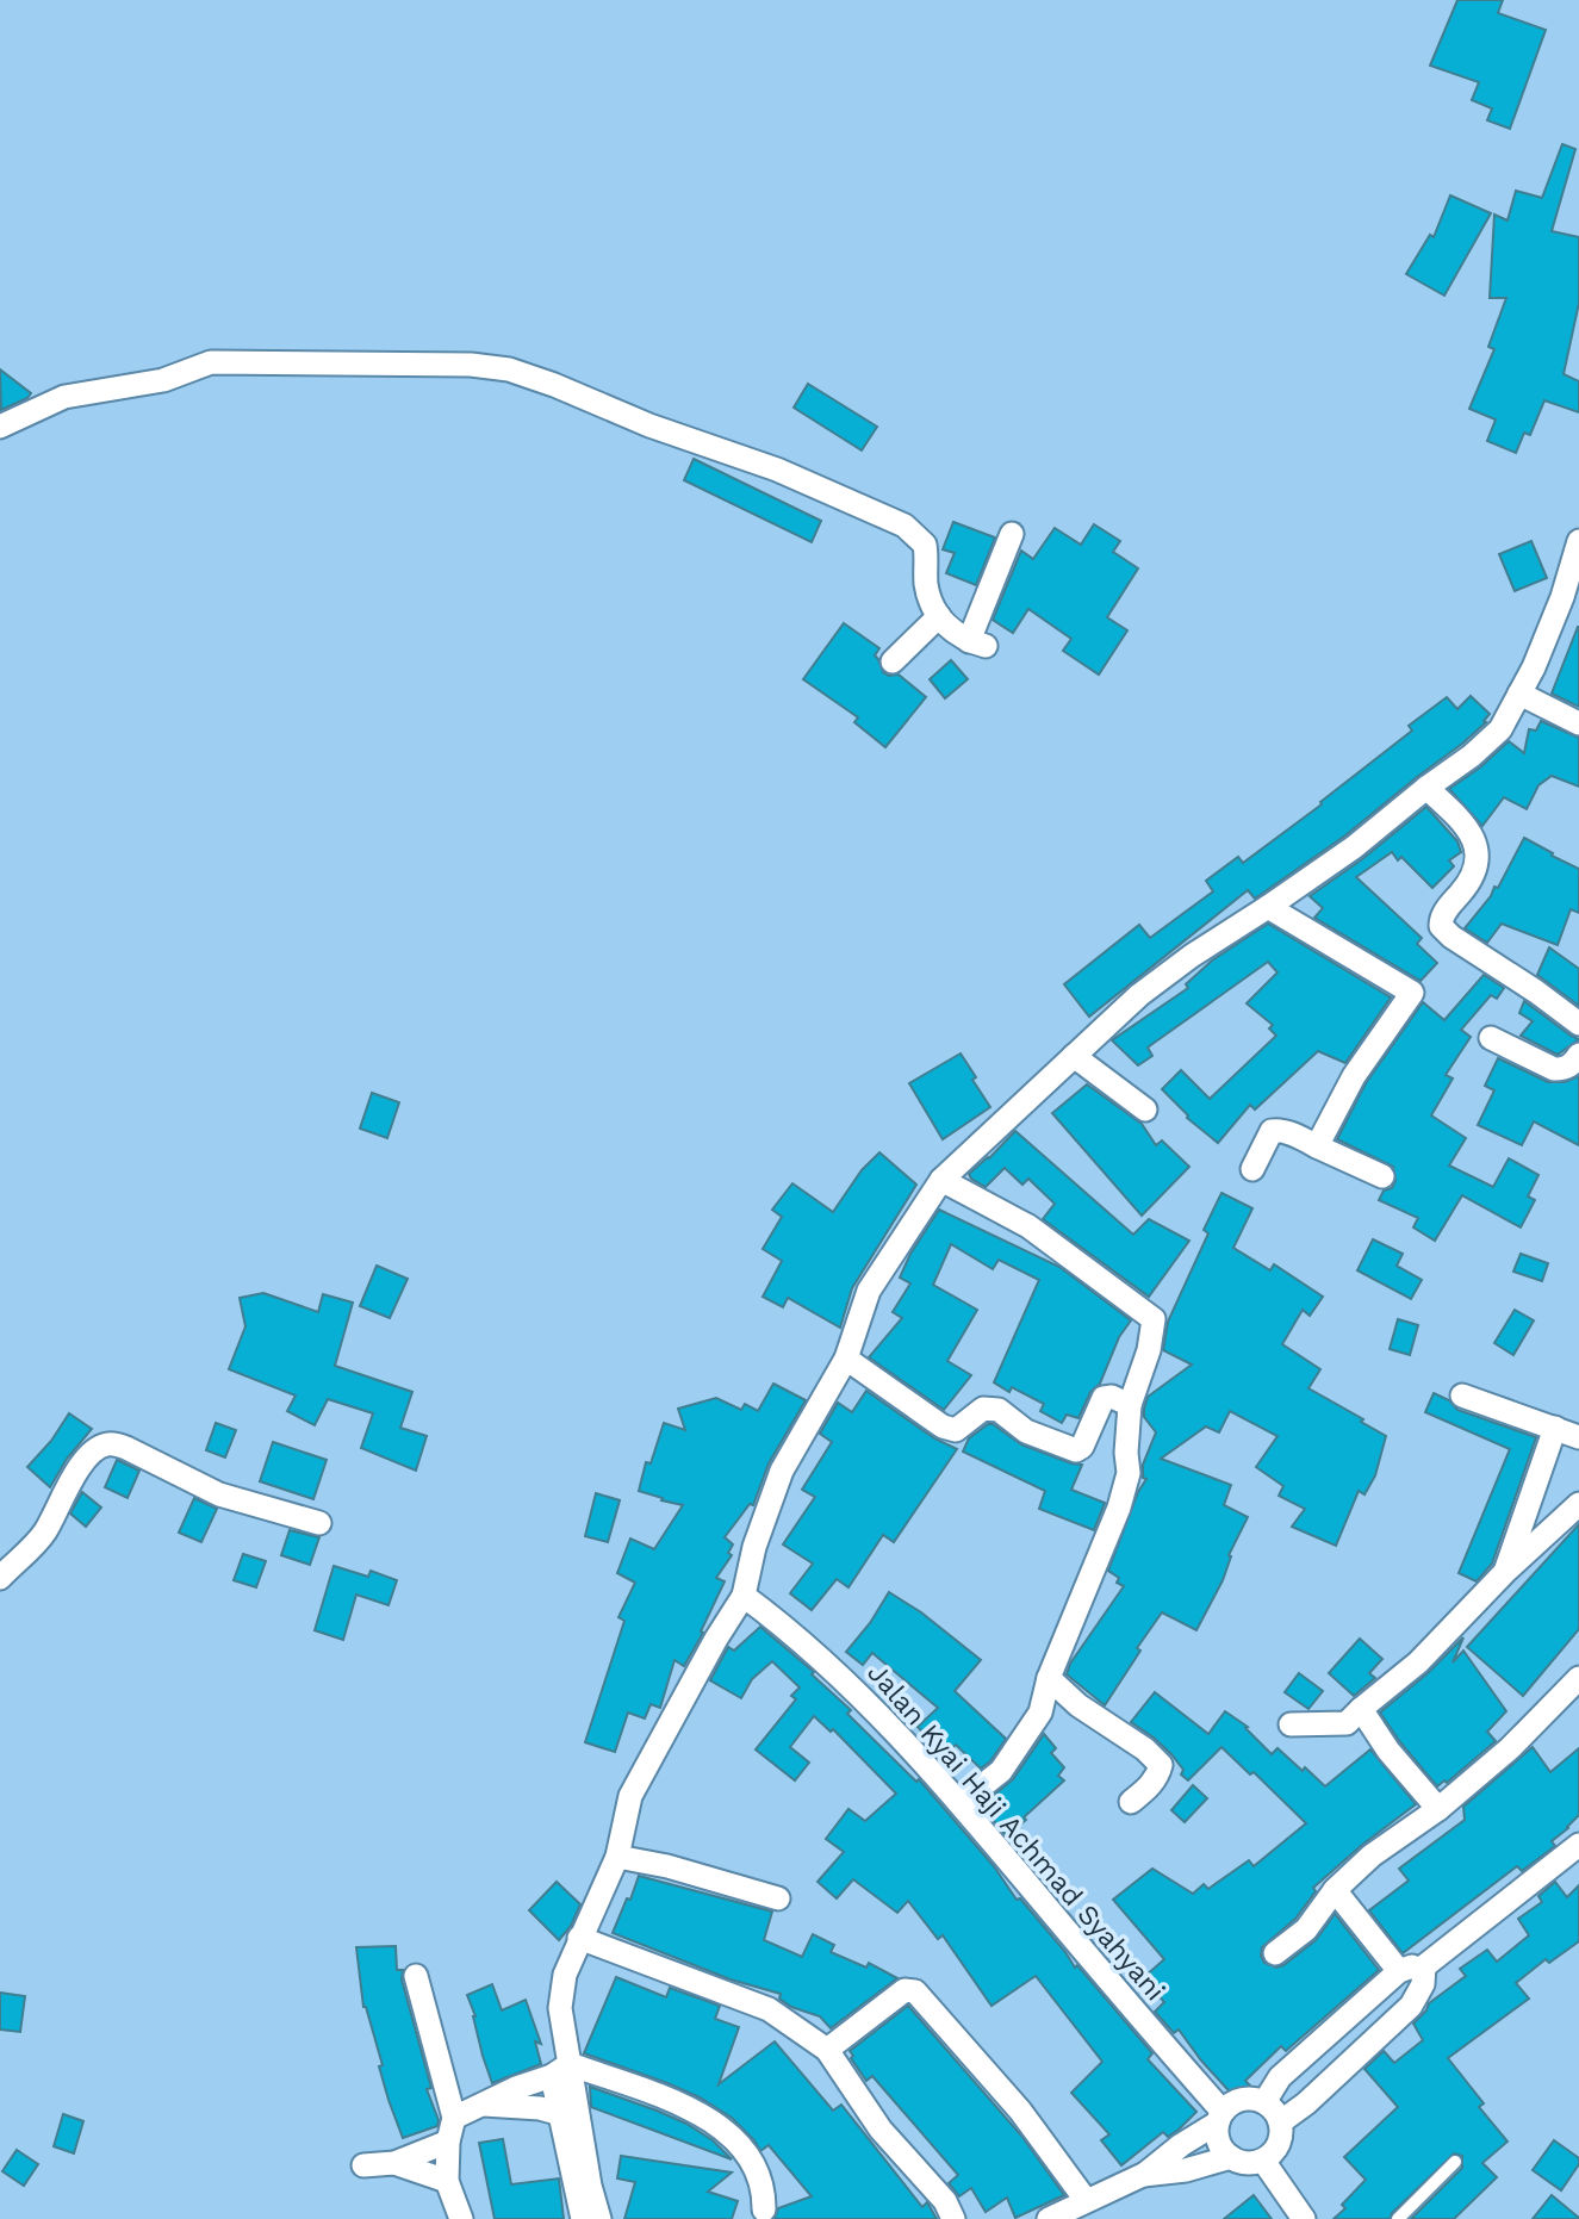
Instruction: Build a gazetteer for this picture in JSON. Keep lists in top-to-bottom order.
{
  "streets": {
    "street": ["Jalan Kyai Haji Achmad Syahyani"]
  }
}
